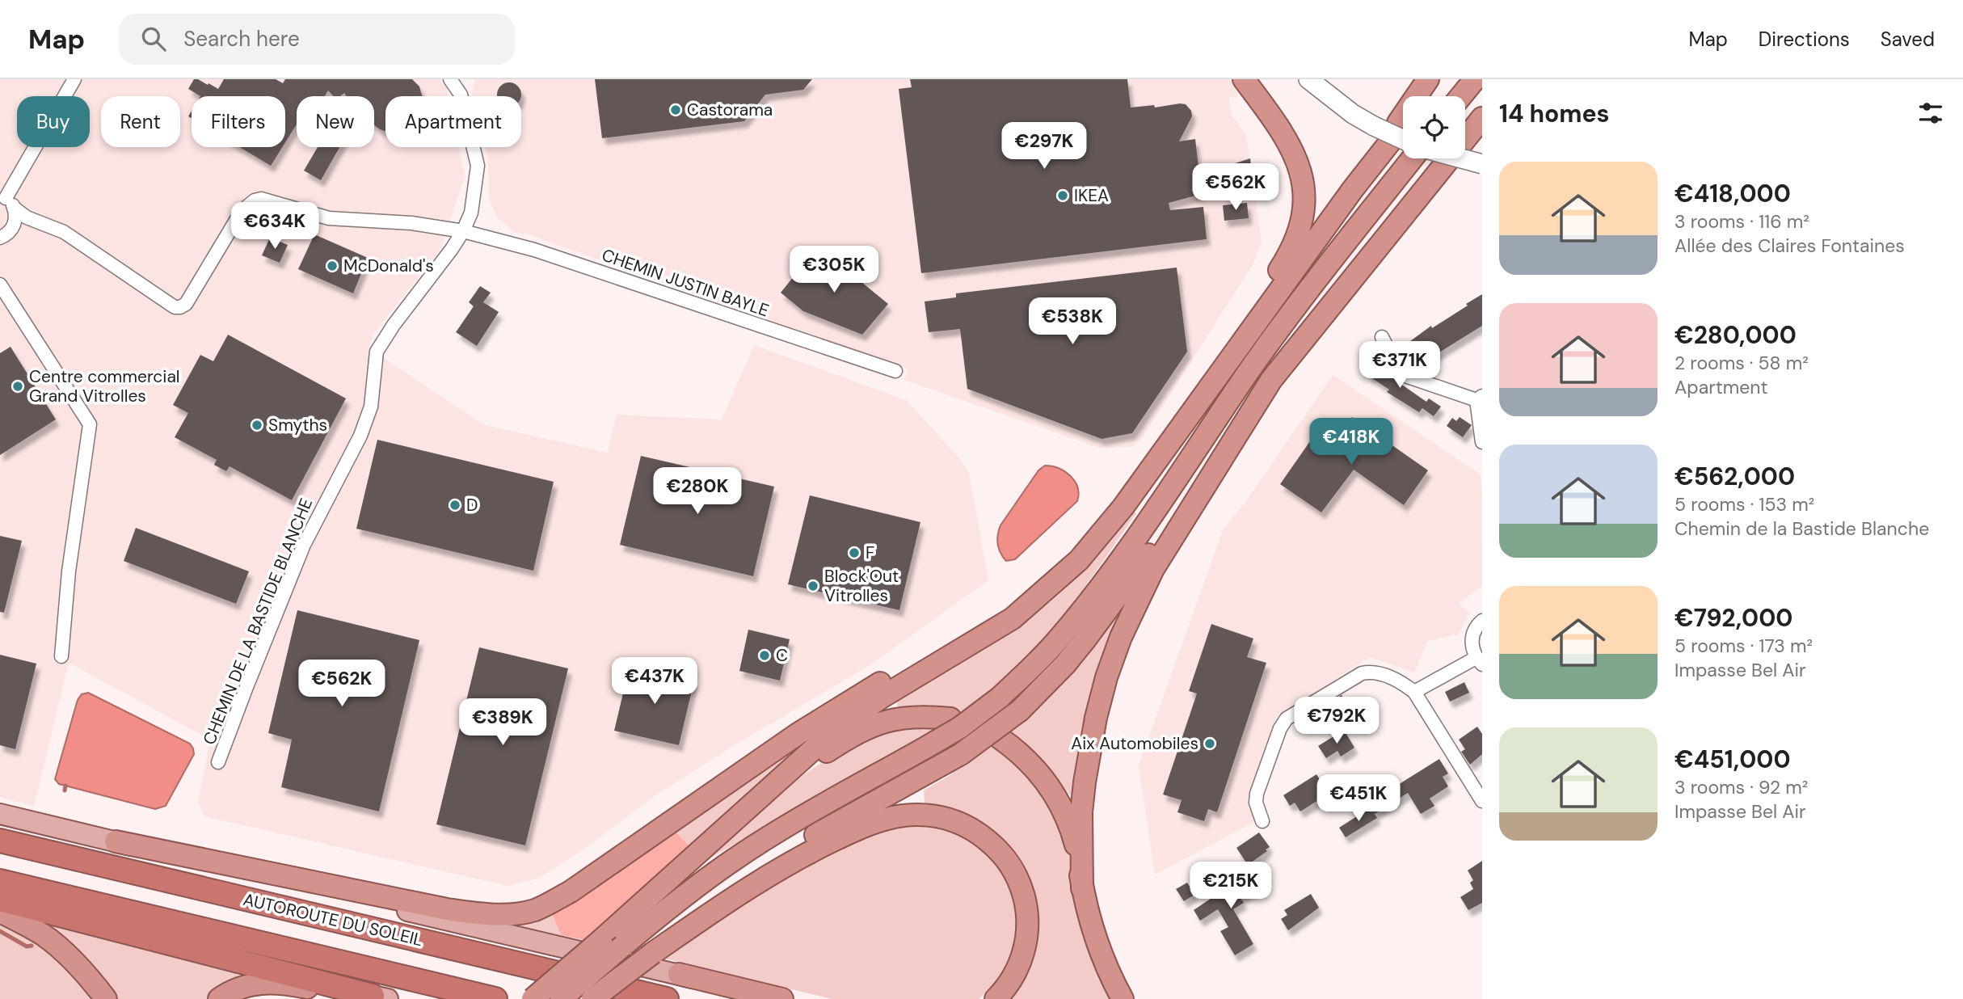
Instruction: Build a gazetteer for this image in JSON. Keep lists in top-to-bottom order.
{
  "streets": {
    "highway": ["AUTOROUTE DU SOLEIL"],
    "street": ["CHEMIN JUSTIN BAYLE", "CHEMIN DE LA BASTIDE BLANCHE"]
  },
  "crossings": [
    ["CHEMIN JUSTIN BAYLE", "CHEMIN DE LA BASTIDE BLANCHE"]
  ],
  "places": [
    "Castorama",
    "IKEA",
    "McDonald's",
    "Centre commercial Grand Vitrolles",
    "Smyths",
    "D",
    "F",
    "Block'Out Vitrolles",
    "C",
    "Aix Automobiles"
  ],
  "page": {
    "header": "Map",
    "search": "Search here",
    "nav": ["Map", "Directions", "Saved"],
    "heading": "14 homes",
    "chip": [
      "Buy",
      "Rent",
      "Filters",
      "New",
      "Apartment"
    ],
    "price": [
      "€297K",
      "€562K",
      "€634K",
      "€305K",
      "€538K",
      "€371K",
      "€418K",
      "€280K",
      "€437K",
      "€562K",
      "€792K",
      "€389K",
      "€451K",
      "€215K"
    ],
    "list": [
      {
        "name": "€418,000",
        "note": "3 rooms · 116 m² · Allée des Claires Fontaines"
      },
      {
        "name": "€280,000",
        "note": "2 rooms · 58 m² · Apartment"
      },
      {
        "name": "€562,000",
        "note": "5 rooms · 153 m² · Chemin de la Bastide Blanche"
      },
      {
        "name": "€792,000",
        "note": "5 rooms · 173 m² · Impasse Bel Air"
      },
      {
        "name": "€451,000",
        "note": "3 rooms · 92 m² · Impasse Bel Air"
      }
    ]
  }
}
